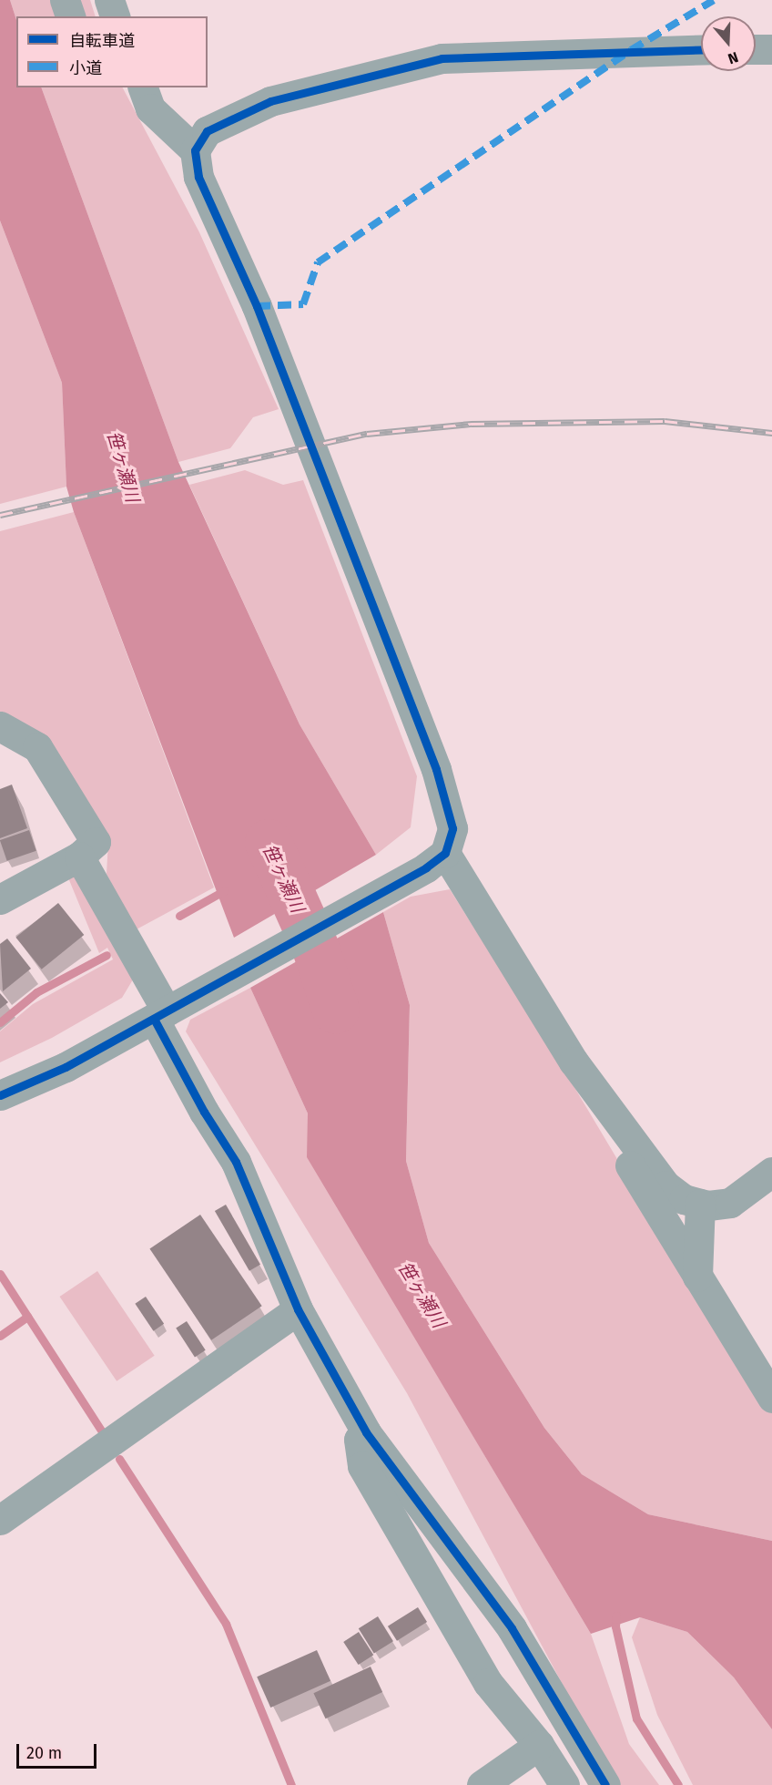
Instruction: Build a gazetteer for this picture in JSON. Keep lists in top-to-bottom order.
{
  "water": ["笹ヶ瀬川"],
  "legend": ["自転車道", "小道"],
  "scale_bar": "20 m",
  "north": "bottom"
}
